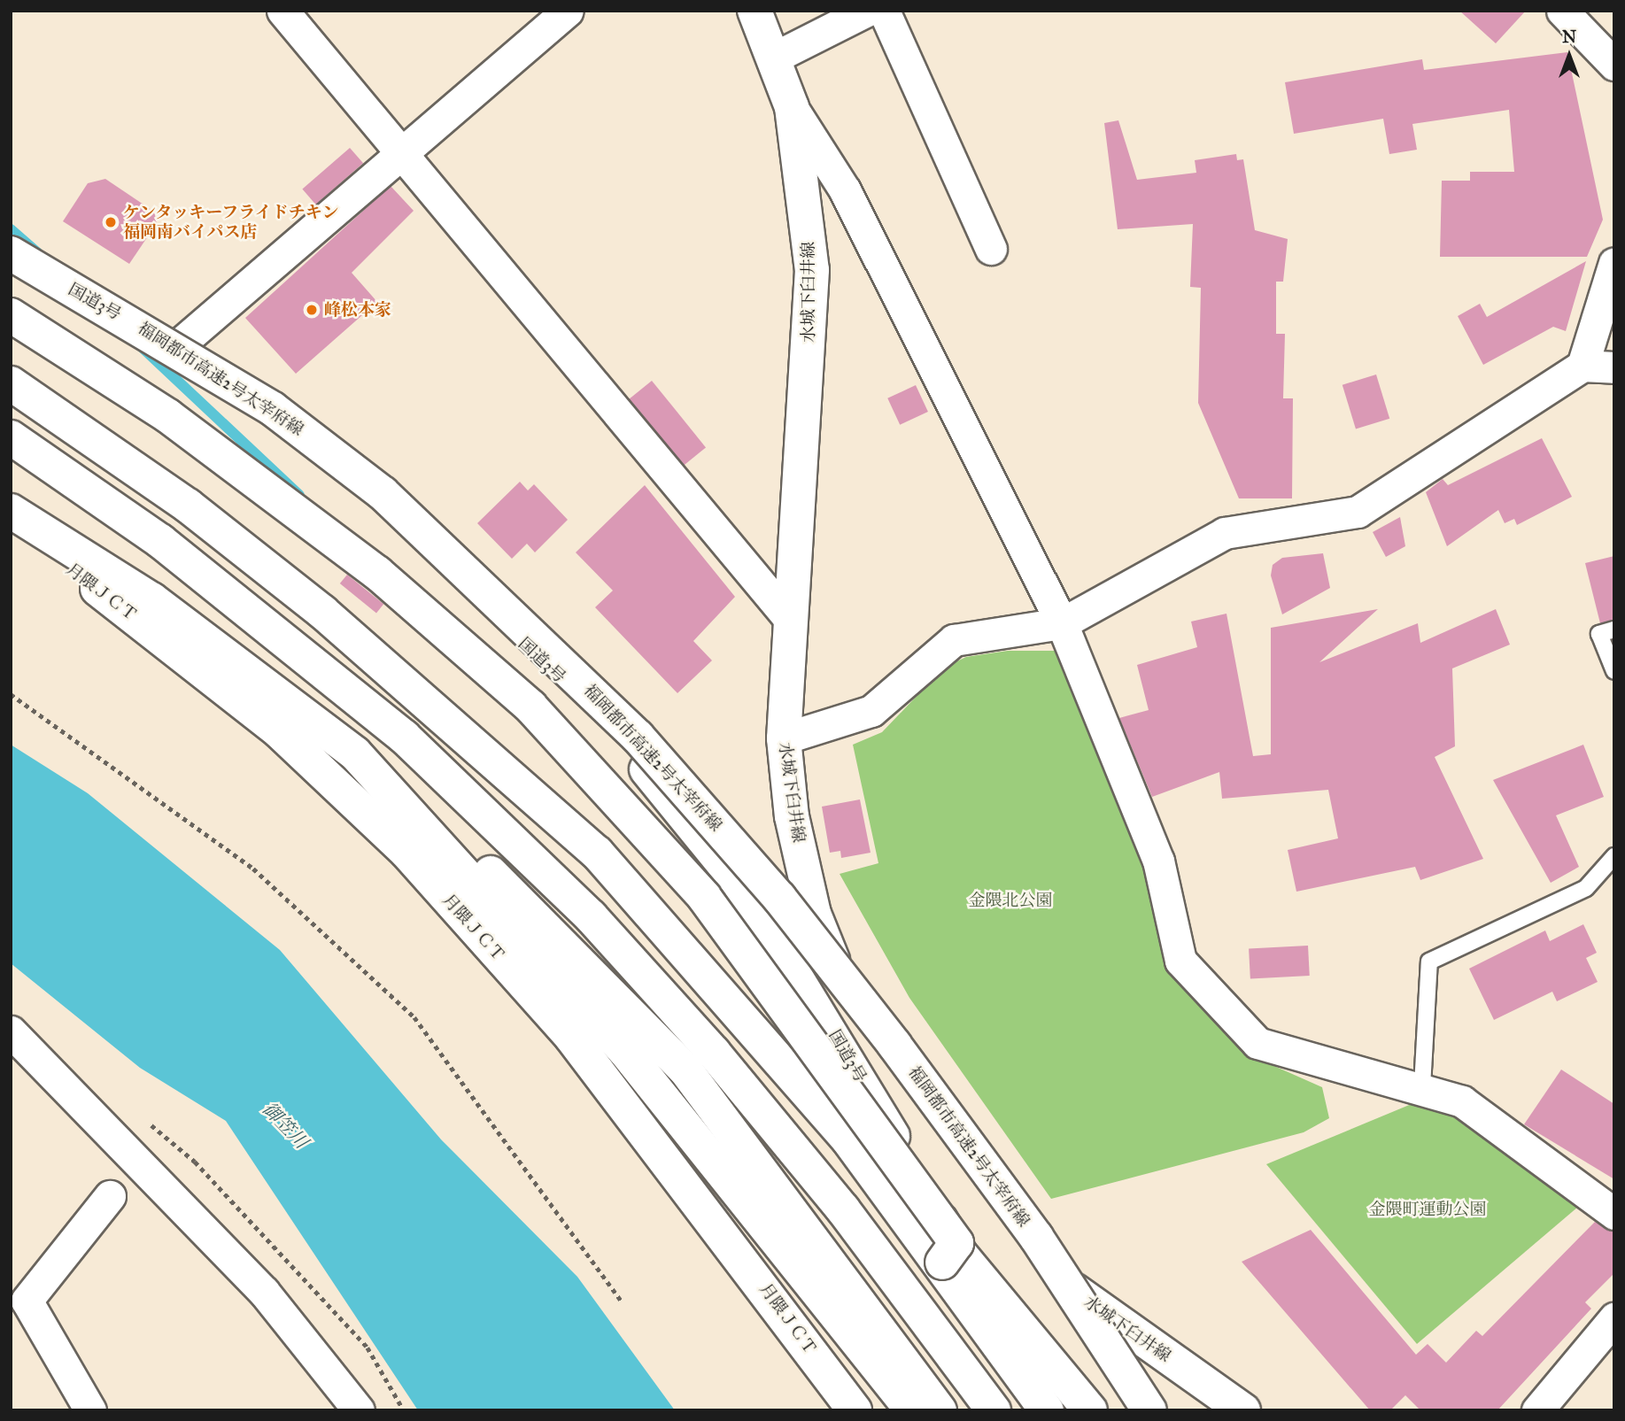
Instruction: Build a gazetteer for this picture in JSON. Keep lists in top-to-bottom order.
{
  "streets": {
    "main road": [
      "水城下臼井線",
      "国道3号",
      "福岡都市高速2号太宰府線",
      "月隈ＪＣＴ"
    ]
  },
  "crossings": [
    ["国道3号", "福岡都市高速2号太宰府線"]
  ],
  "water": ["御笠川"],
  "parks": ["金隈北公園", "金隈町運動公園"],
  "places": ["ケンタッキーフライドチキン 福岡南バイパス店", "峰松本家"],
  "north": "top"
}
